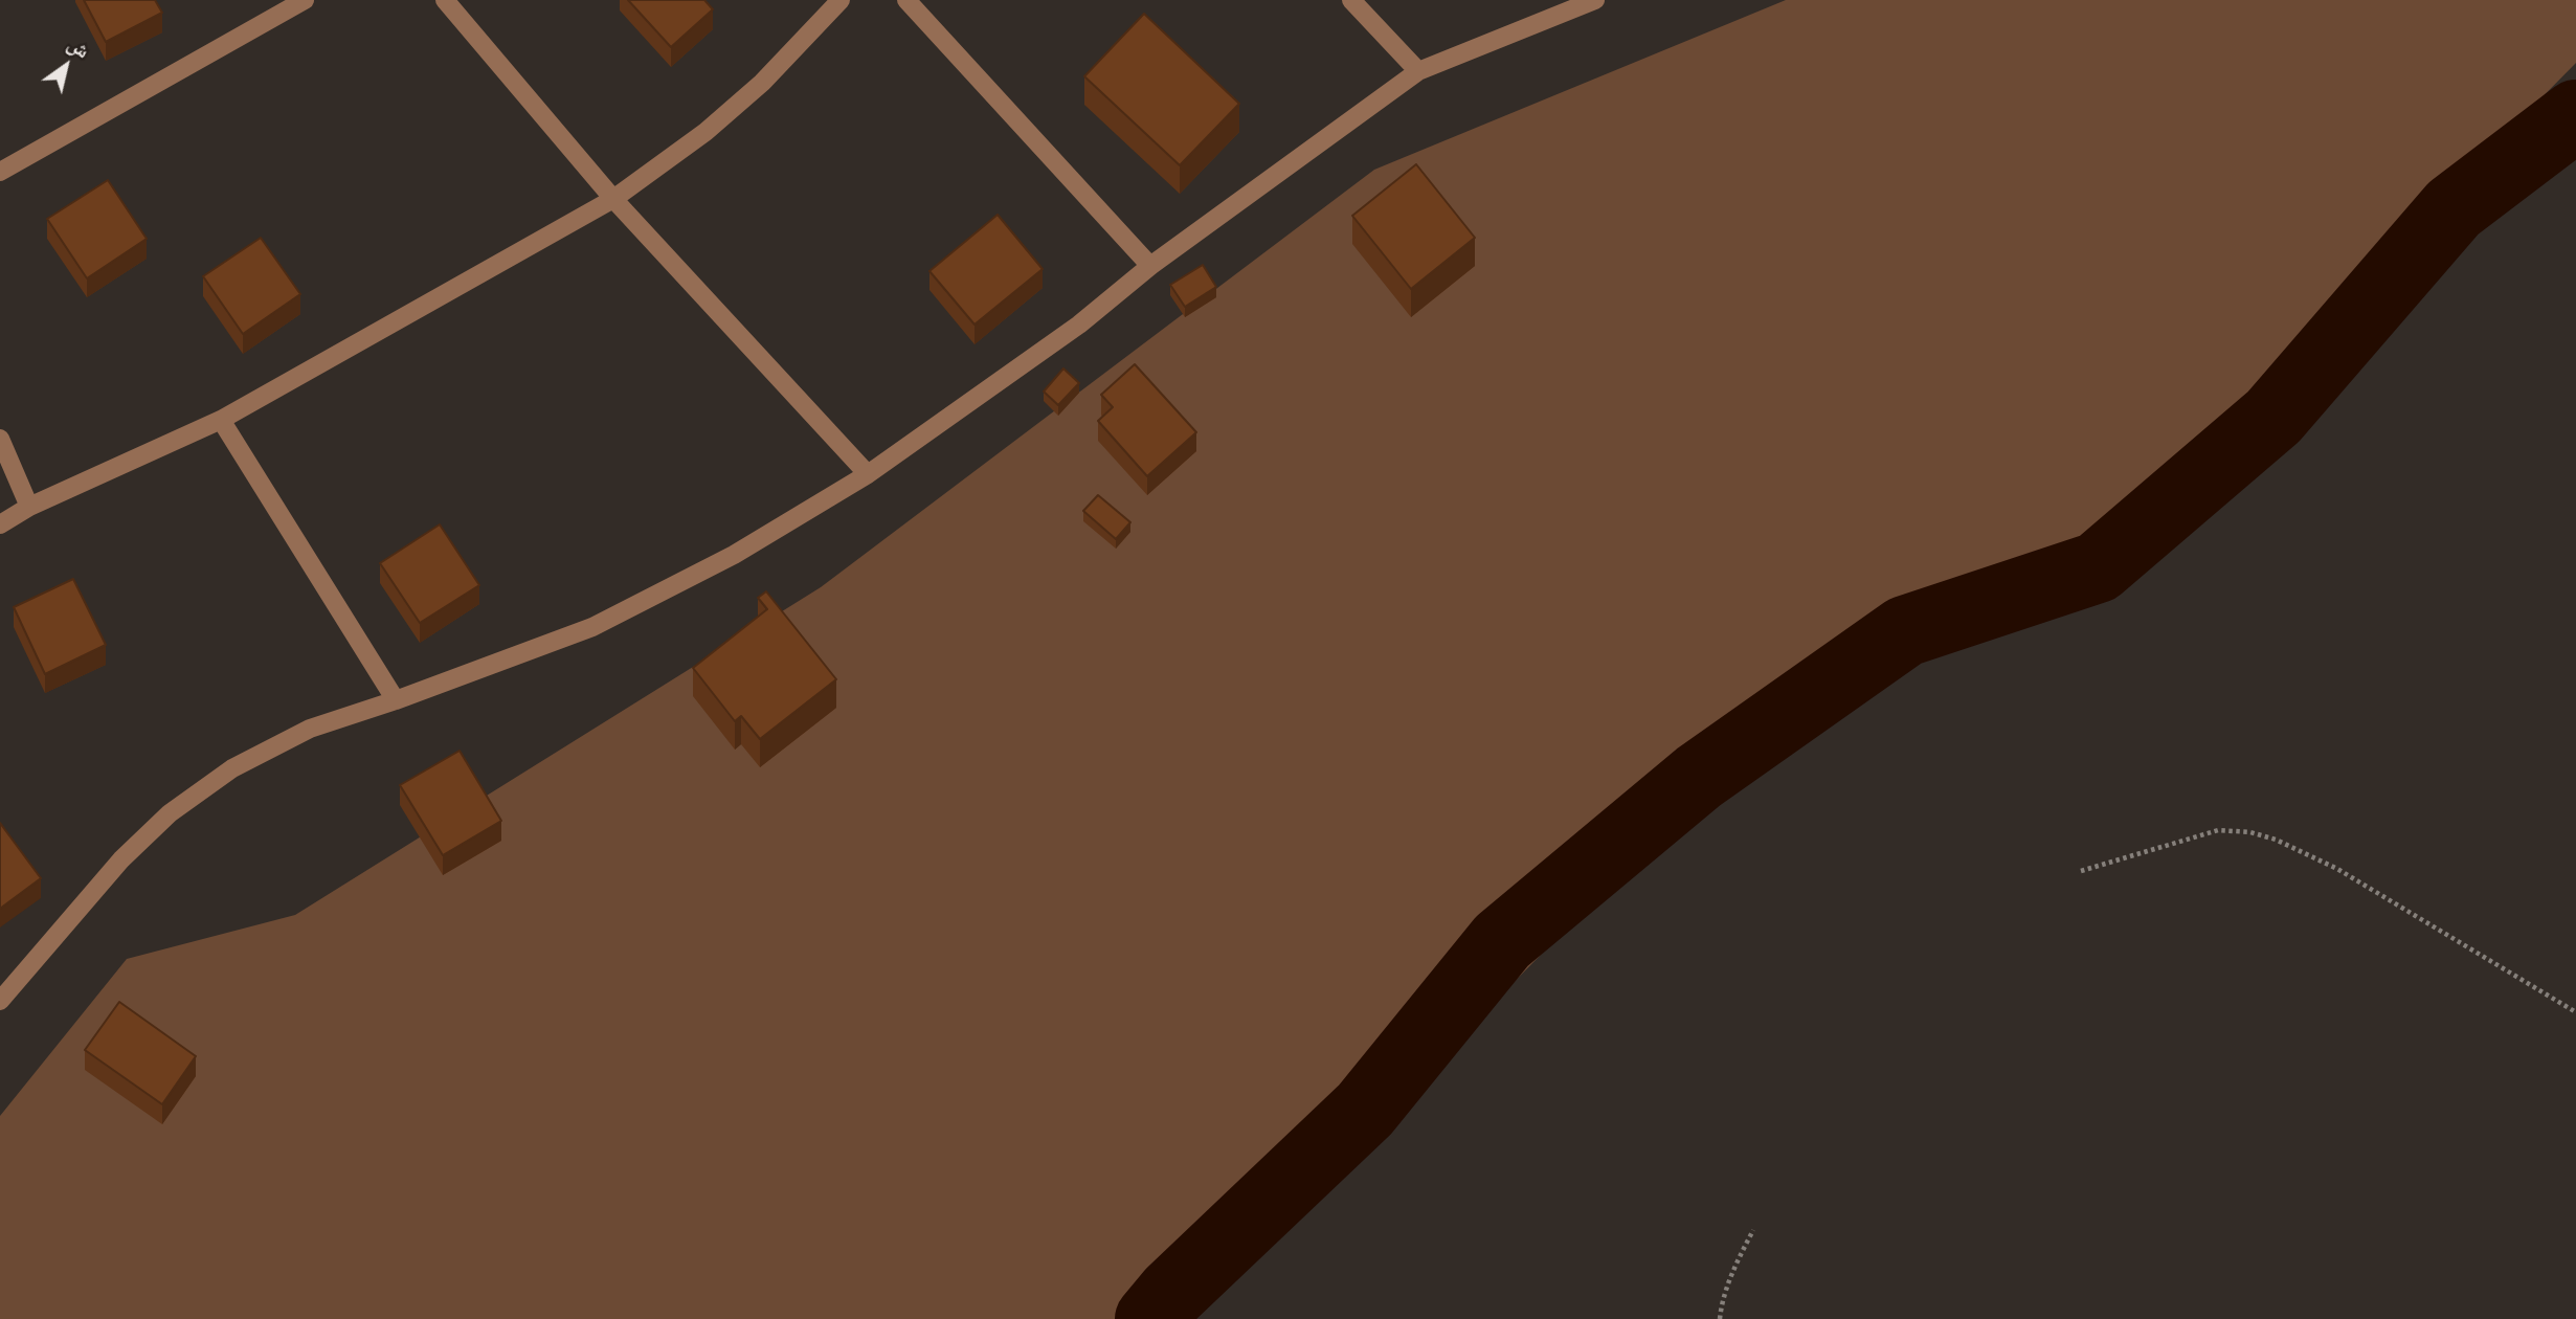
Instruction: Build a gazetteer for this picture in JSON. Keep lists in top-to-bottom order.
{
  "north": "top right"
}
